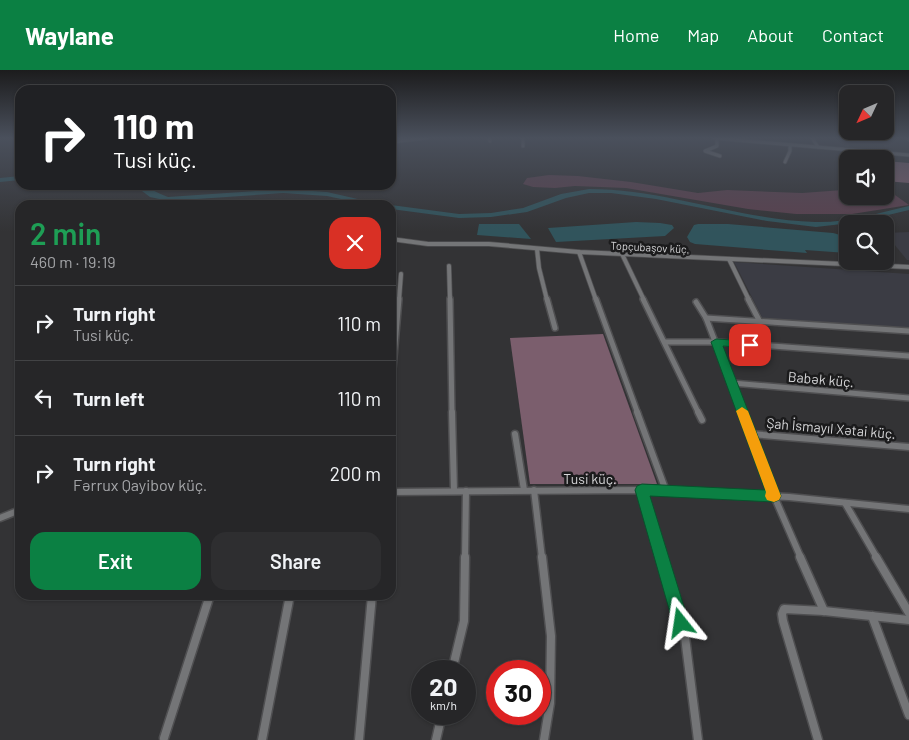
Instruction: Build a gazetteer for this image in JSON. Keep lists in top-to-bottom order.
{
  "streets": {
    "street": [
      "Topçubaşov küç.",
      "Babək küç.",
      "Şah İsmayıl Xətai küç.",
      "Tusi küç."
    ]
  },
  "north": "bottom left",
  "page": {
    "header": "Waylane",
    "nav": [
      "Home",
      "Map",
      "About",
      "Contact"
    ],
    "turn": ["110 m", "Tusi küç."],
    "heading": ["2 min", "460 m · 19:19"],
    "list": [
      {
        "name": "Turn right",
        "note": "Tusi küç.",
        "value": "110 m"
      },
      {
        "name": "Turn left",
        "value": "110 m"
      },
      {
        "name": "Turn right",
        "note": "Fərrux Qayibov küç.",
        "value": "200 m"
      }
    ],
    "buttons": ["Exit", "Share"],
    "speed": "20 km/h",
    "limit": "30"
  }
}
